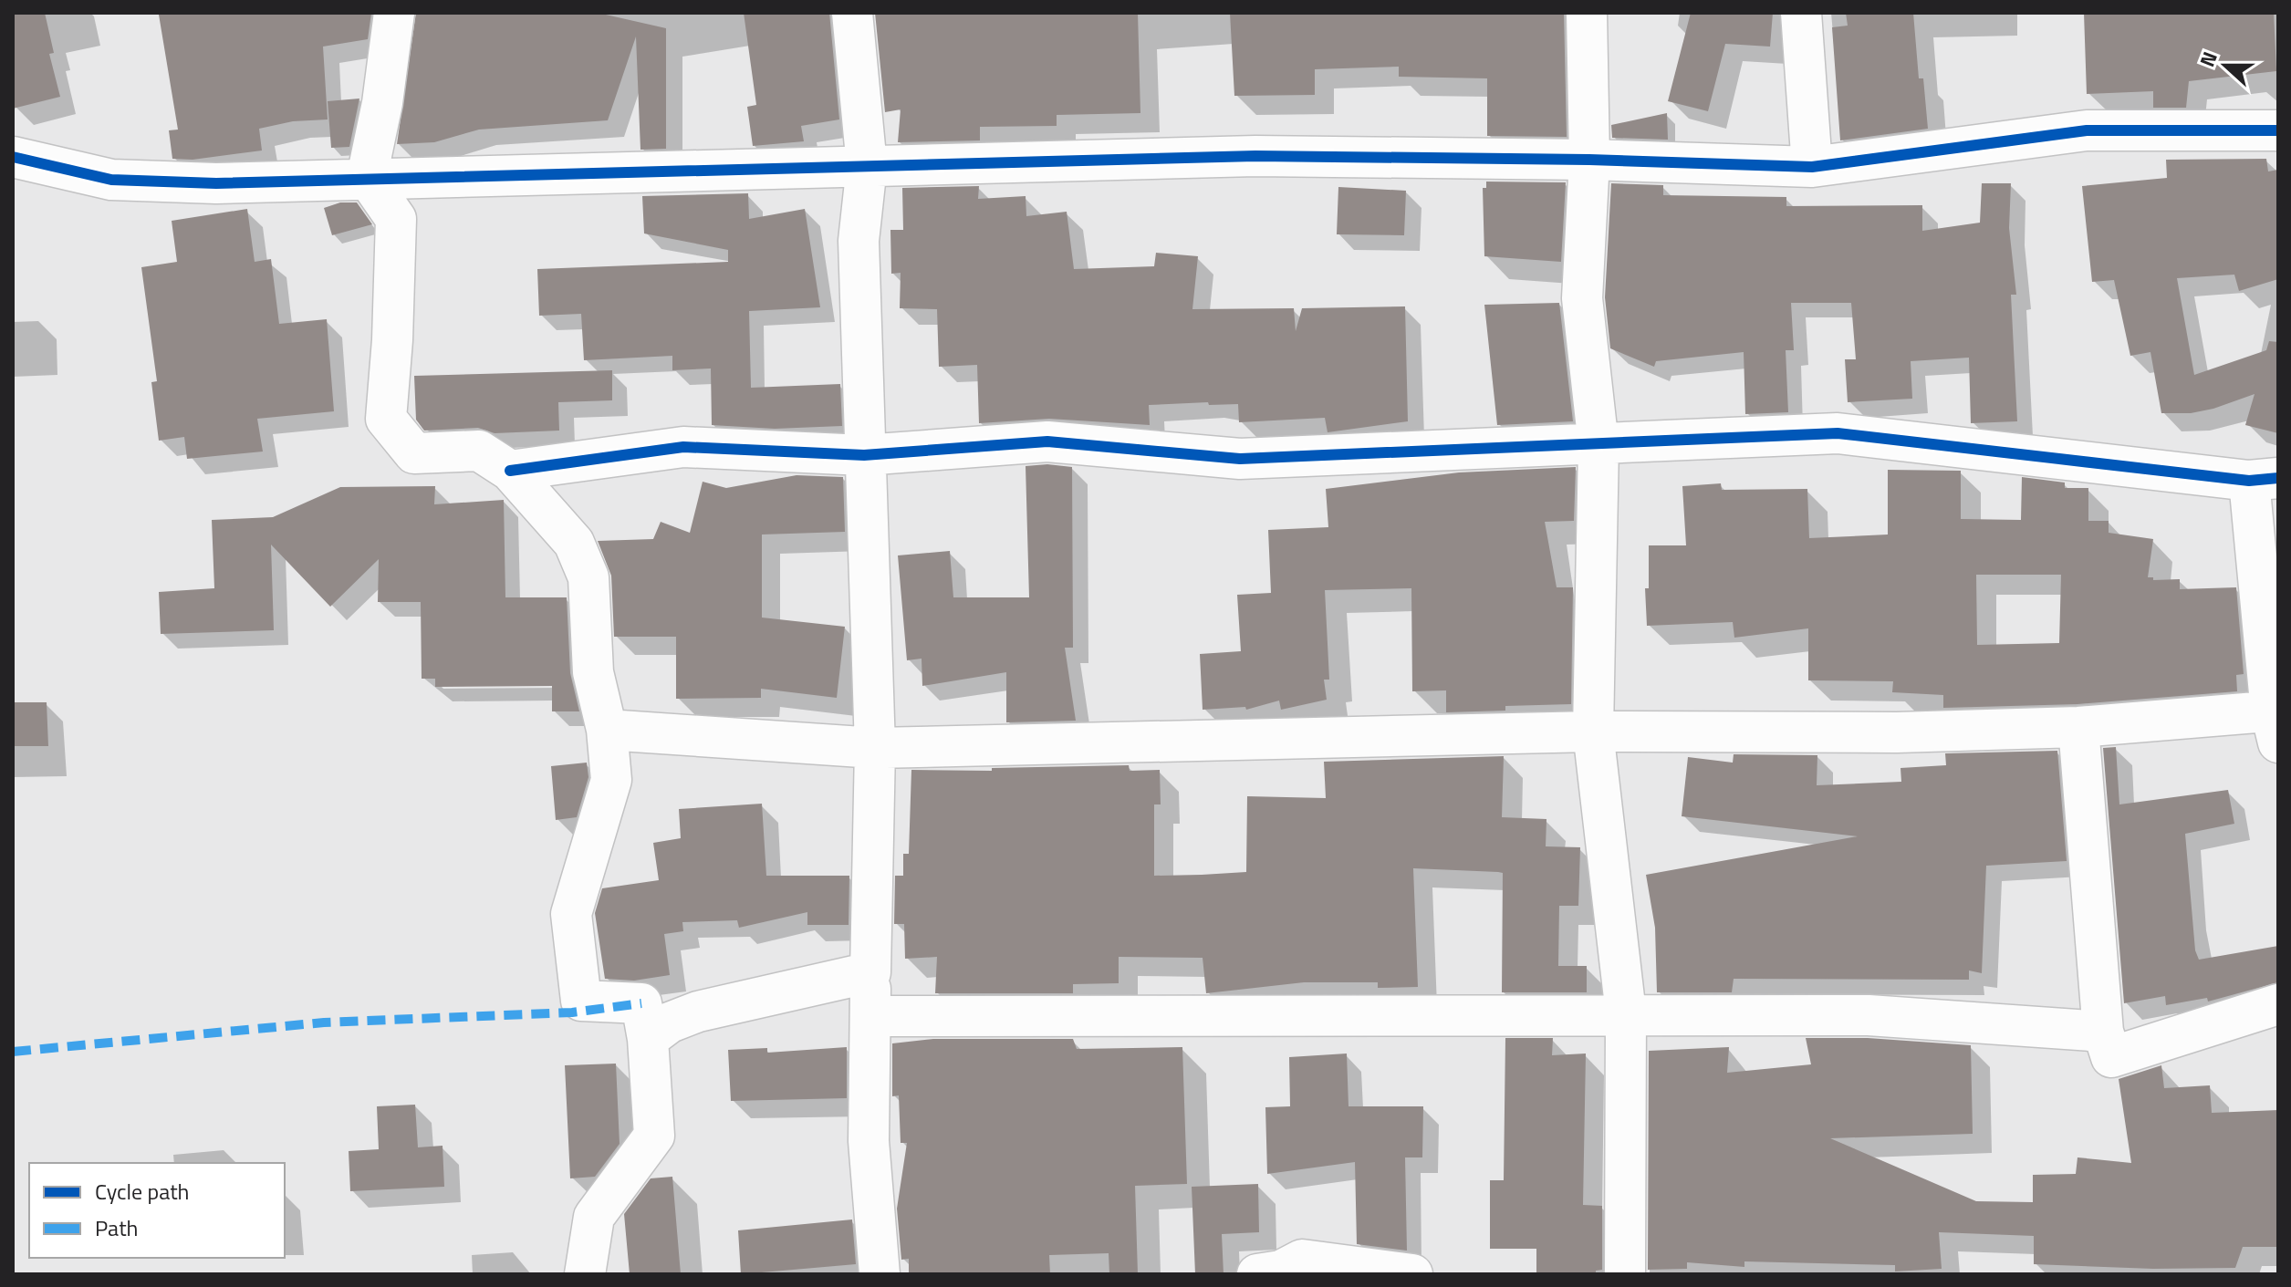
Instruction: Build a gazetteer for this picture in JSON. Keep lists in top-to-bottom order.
{
  "legend": ["Cycle path", "Path"],
  "north": "left"
}
